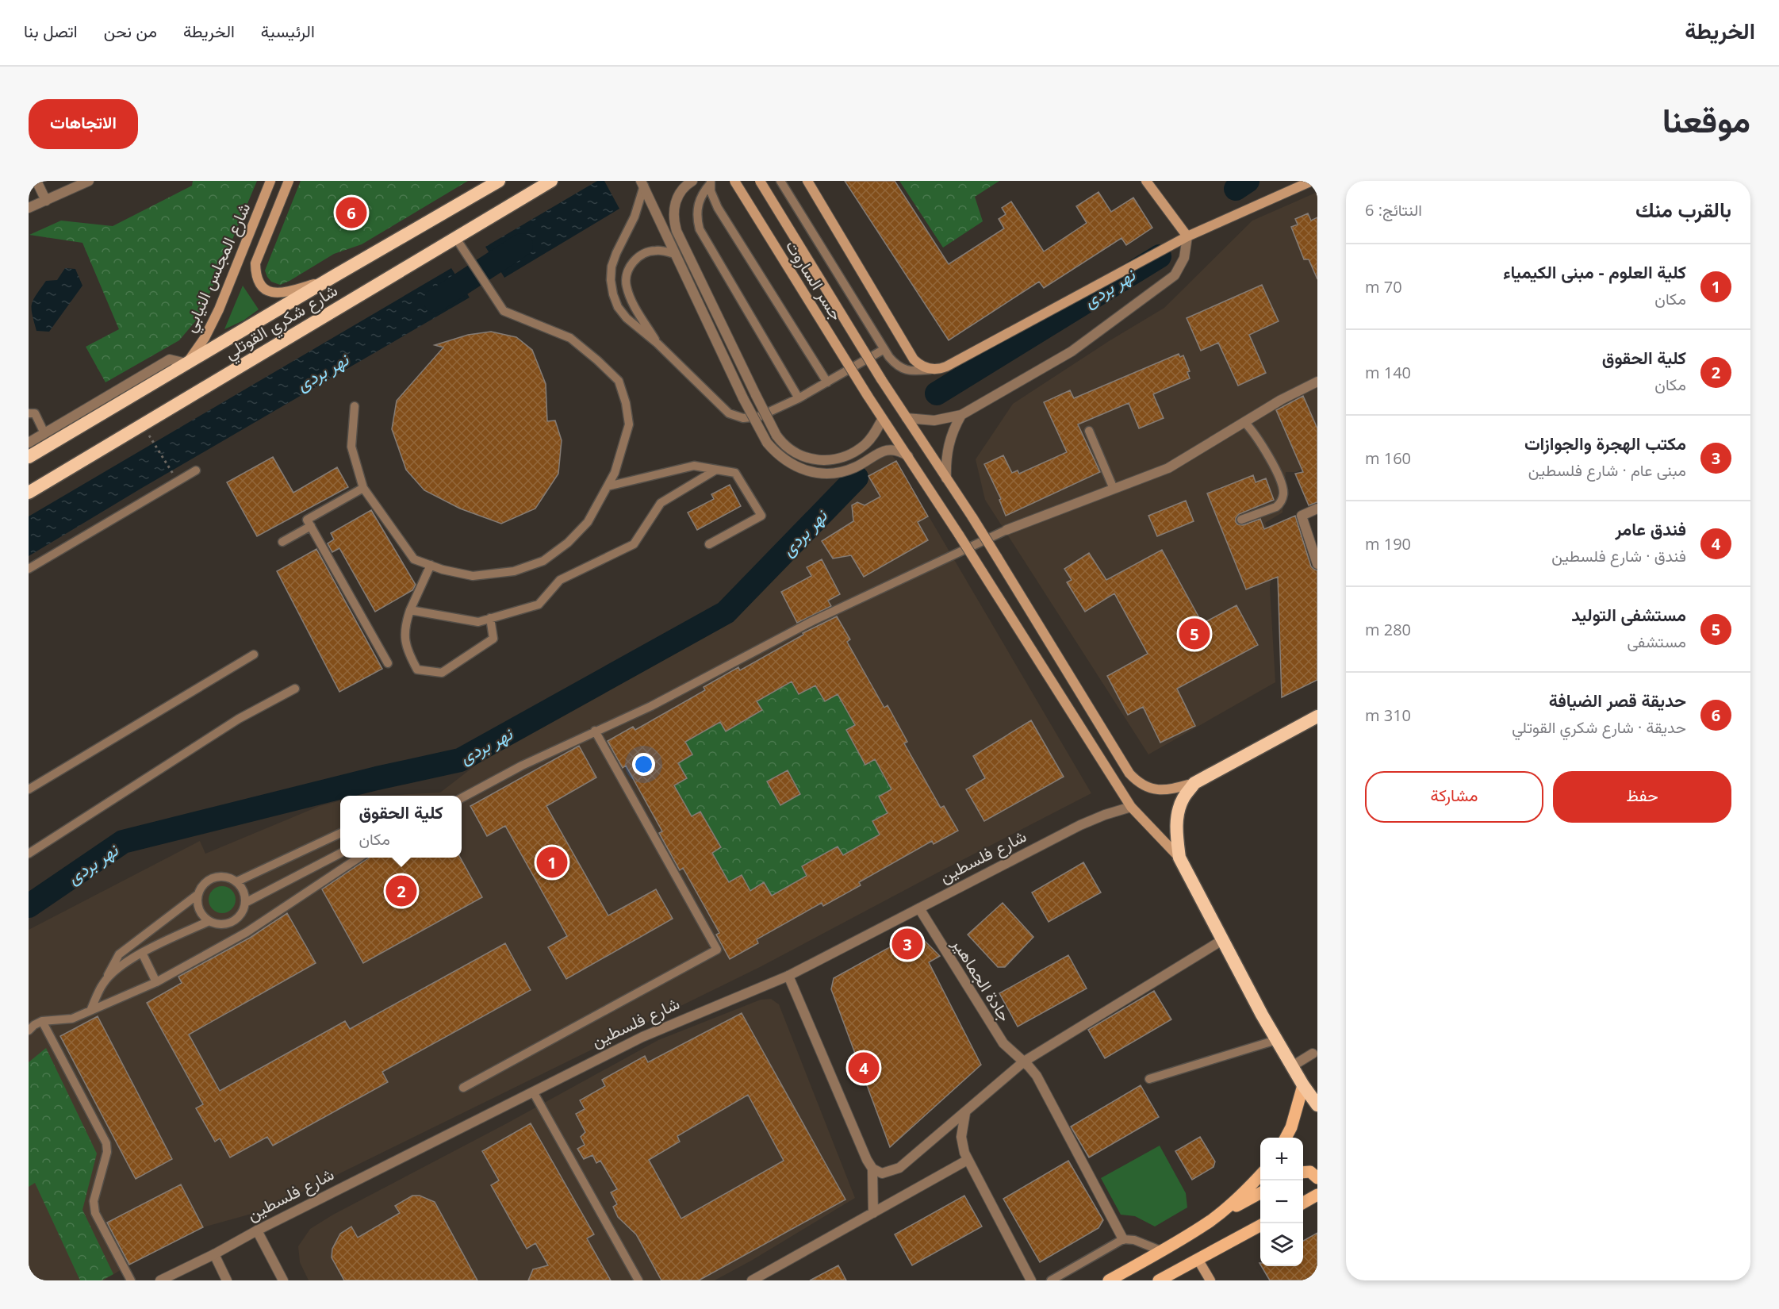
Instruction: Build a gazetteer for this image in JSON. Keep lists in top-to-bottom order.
{
  "streets": {
    "highway": ["شارع شكري القوتلي"],
    "main road": ["شارع المجلس النيابي", "جسر الساروت"],
    "street": ["شارع فلسطين", "جادة الجماهير"]
  },
  "crossings": [
    ["شارع المجلس النيابي", "شارع شكري القوتلي"],
    ["جسر الساروت", "شارع فلسطين"],
    ["شارع فلسطين", "جادة الجماهير"]
  ],
  "water": ["نهر بردى"],
  "page": {
    "header": "الخريطة",
    "nav": [
      "الرئيسية",
      "الخريطة",
      "من نحن",
      "اتصل بنا"
    ],
    "title": "موقعنا",
    "buttons": [
      "الاتجاهات",
      ["حفظ", "مشاركة"]
    ],
    "heading": ["بالقرب منك", "النتائج: 6"],
    "pins": [
      "6",
      "5",
      "1",
      "2",
      "3",
      "4"
    ],
    "list": [
      {
        "mark": "1",
        "name": "كلية العلوم - مبنى الكيمياء",
        "note": "مكان",
        "value": "70 m"
      },
      {
        "mark": "2",
        "name": "كلية الحقوق",
        "note": "مكان",
        "value": "140 m"
      },
      {
        "mark": "3",
        "name": "مكتب الهجرة والجوازات",
        "note": "مبنى عام · شارع فلسطين",
        "value": "160 m"
      },
      {
        "mark": "4",
        "name": "فندق عامر",
        "note": "فندق · شارع فلسطين",
        "value": "190 m"
      },
      {
        "mark": "5",
        "name": "مستشفى التوليد",
        "note": "مستشفى",
        "value": "280 m"
      },
      {
        "mark": "6",
        "name": "حديقة قصر الضيافة",
        "note": "حديقة · شارع شكري القوتلي",
        "value": "310 m"
      }
    ],
    "popup": ["كلية الحقوق", "مكان"],
    "map_buttons": ["+", "−"]
  }
}
